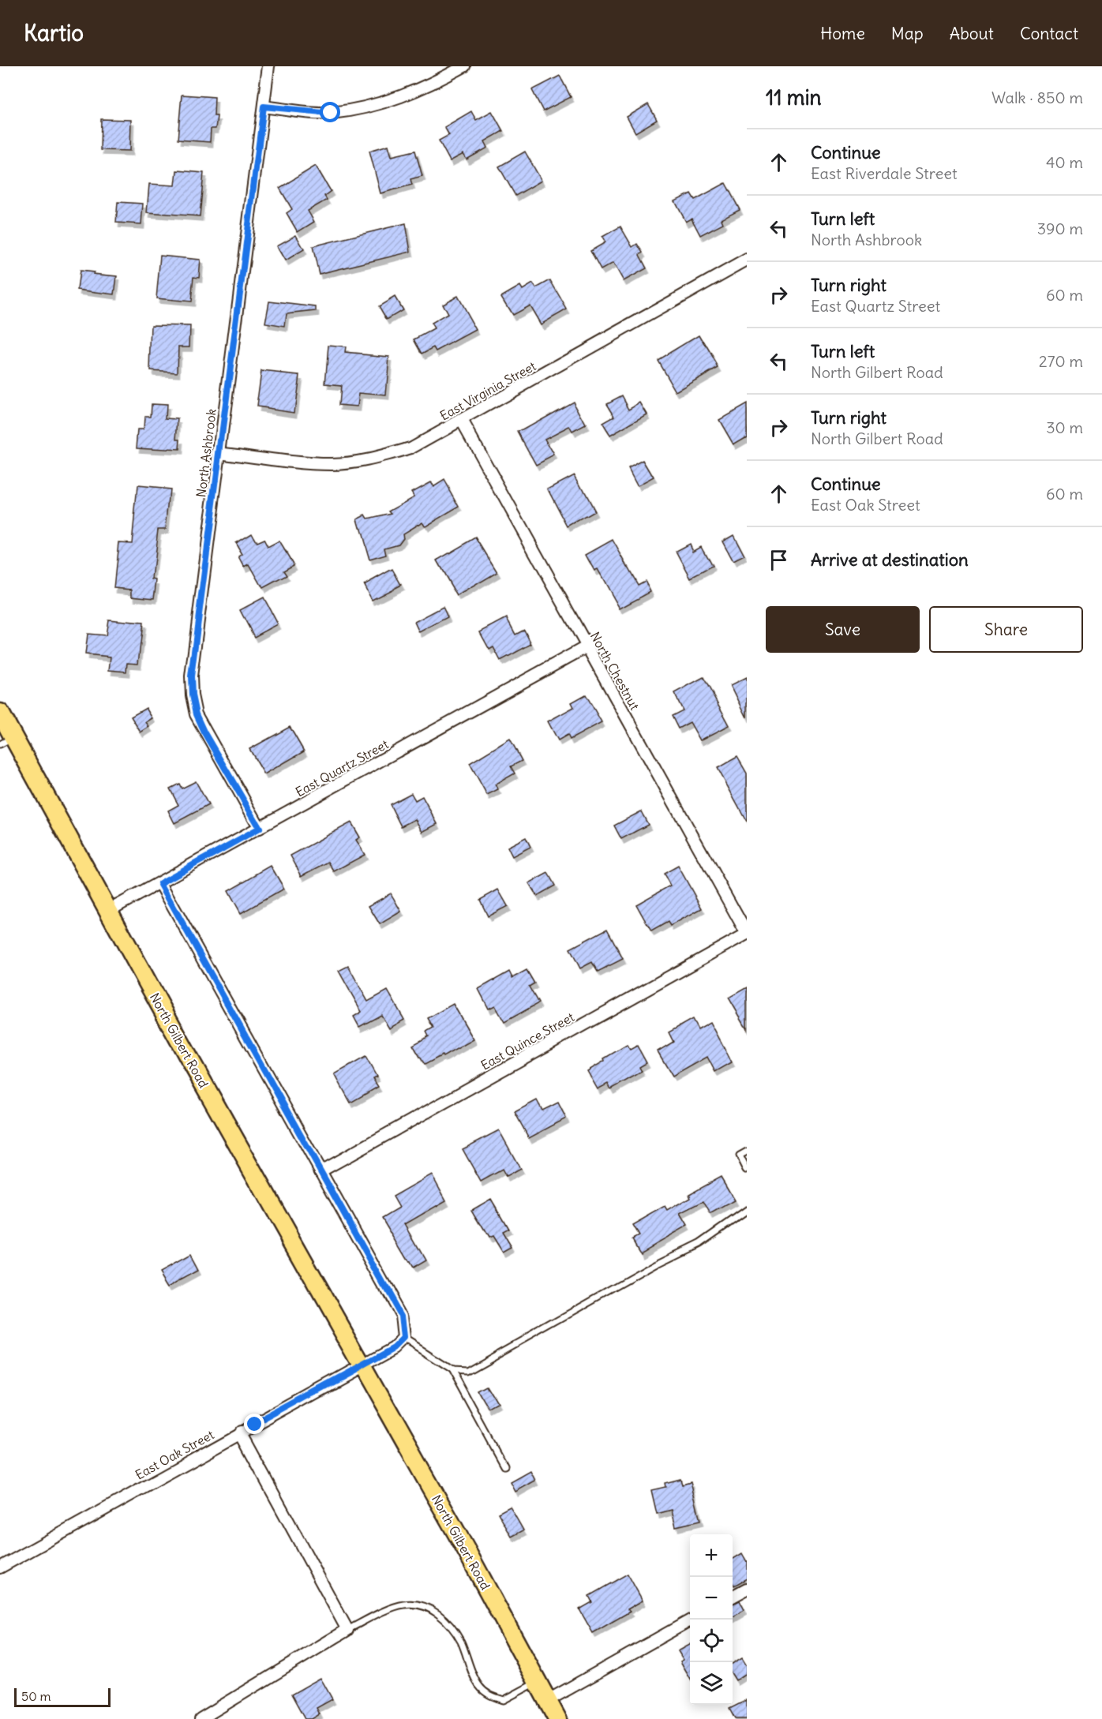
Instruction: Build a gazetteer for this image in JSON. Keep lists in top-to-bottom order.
{
  "streets": {
    "main road": ["North Gilbert Road"],
    "street": [
      "East Virginia Street",
      "North Ashbrook",
      "North Chestnut",
      "East Quartz Street",
      "East Quince Street",
      "East Oak Street"
    ]
  },
  "crossings": [
    ["East Virginia Street", "North Ashbrook"],
    ["East Virginia Street", "North Chestnut"],
    ["North Ashbrook", "East Quartz Street"],
    ["North Chestnut", "East Quartz Street"],
    ["North Chestnut", "East Quince Street"],
    ["East Quartz Street", "North Gilbert Road"],
    ["North Gilbert Road", "East Oak Street"]
  ],
  "scale_bar": "50 m",
  "page": {
    "header": "Kartio",
    "nav": [
      "Home",
      "Map",
      "About",
      "Contact"
    ],
    "heading": ["11 min", "Walk · 850 m"],
    "list": [
      ["Continue", "East Riverdale Street", "40 m"],
      ["Turn left", "North Ashbrook", "390 m"],
      ["Turn right", "East Quartz Street", "60 m"],
      ["Turn left", "North Gilbert Road", "270 m"],
      ["Turn right", "North Gilbert Road", "30 m"],
      ["Continue", "East Oak Street", "60 m"],
      "Arrive at destination"
    ],
    "buttons": ["Save", "Share"],
    "map_buttons": ["+", "−"],
    "scale": "50 m"
  }
}
